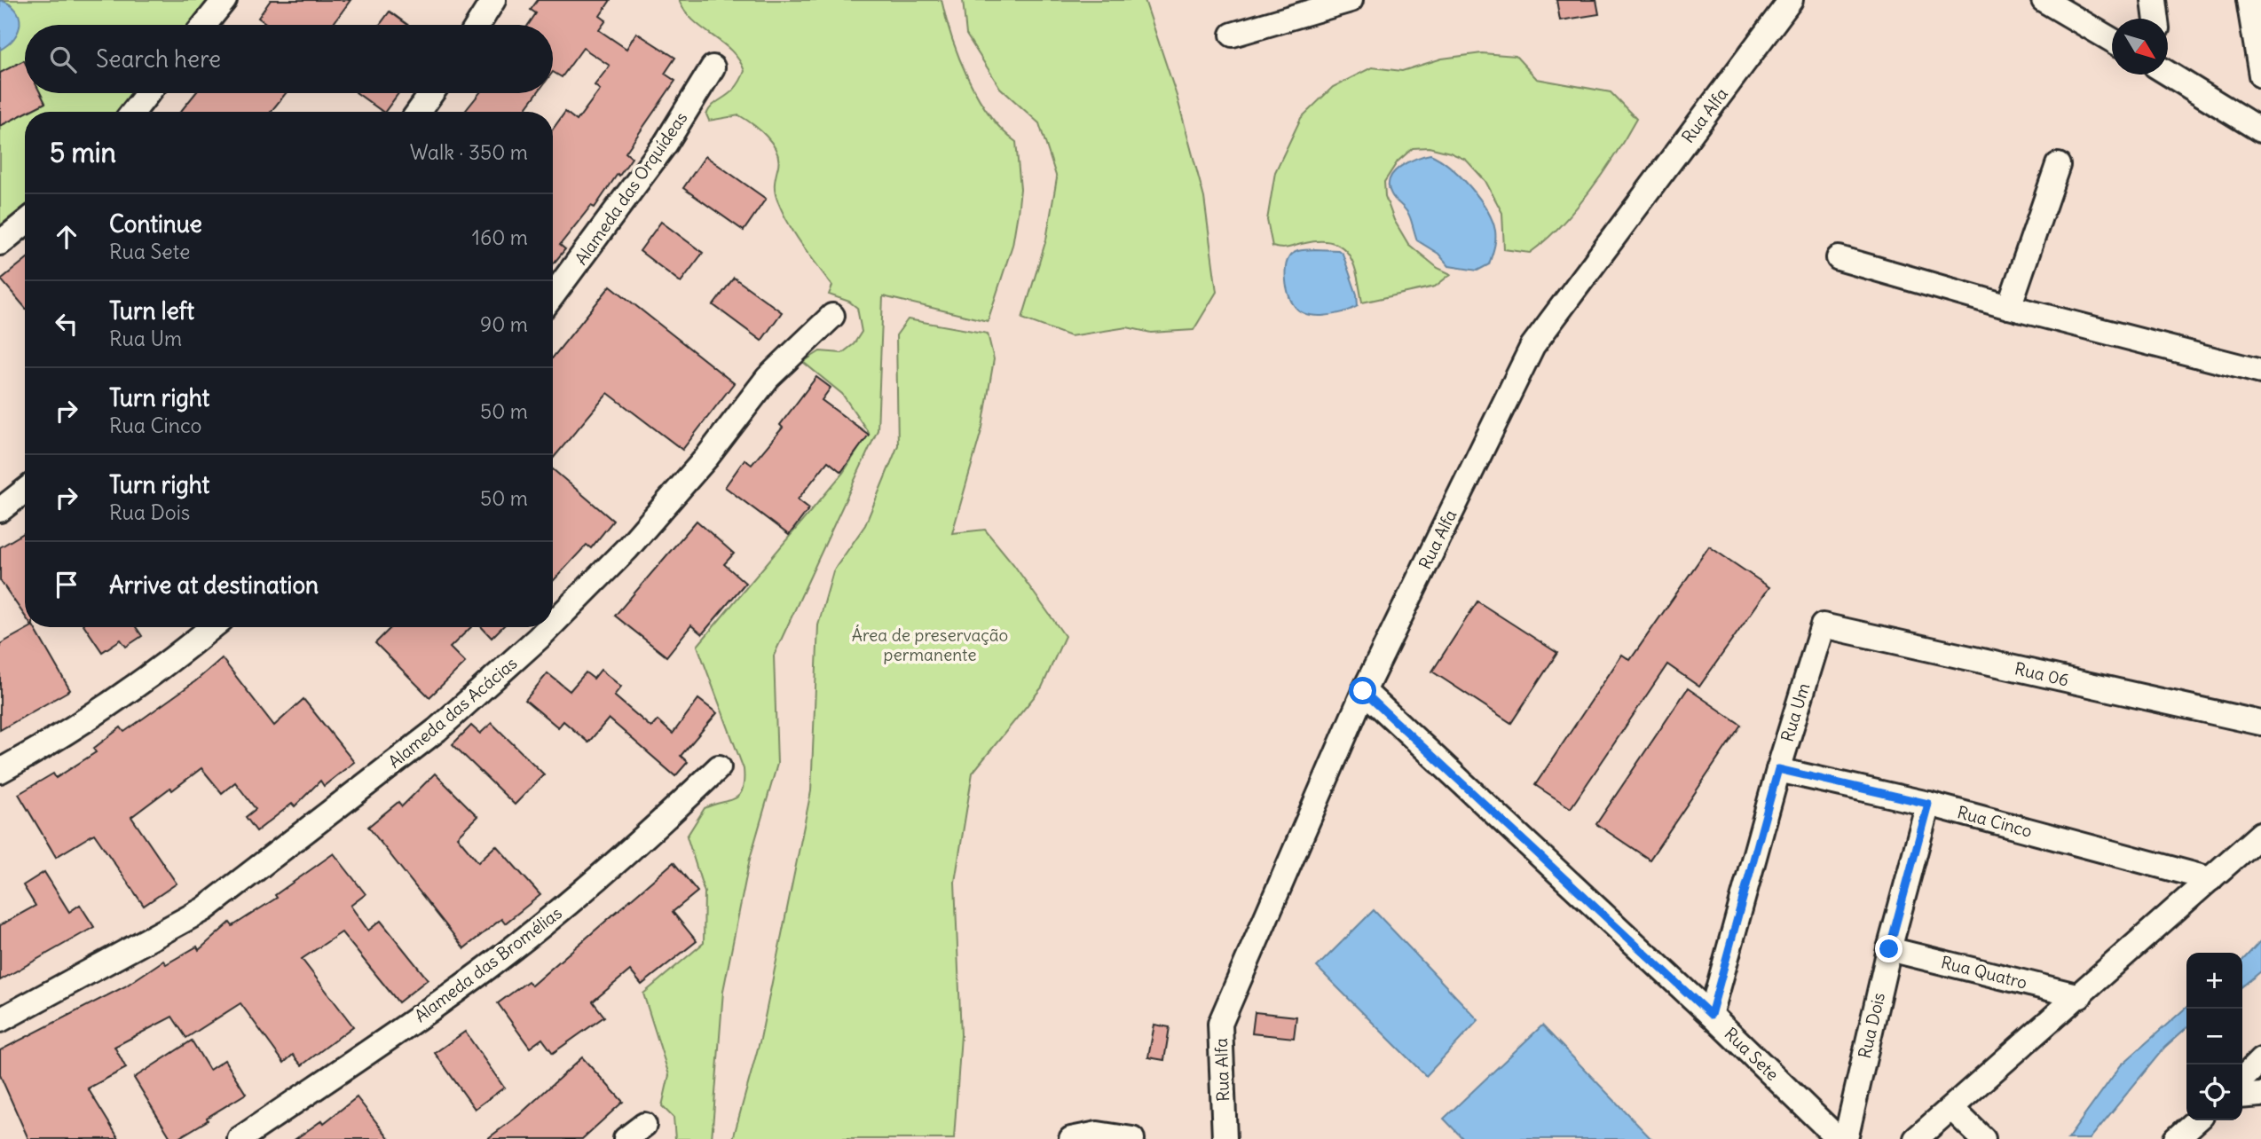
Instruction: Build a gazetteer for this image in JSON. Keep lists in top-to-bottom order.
{
  "streets": {
    "street": [
      "Rua Alfa",
      "Alameda das Orquídeas",
      "Rua 06",
      "Alameda das Acácias",
      "Rua Um",
      "Rua Cinco",
      "Alameda das Bromélias",
      "Rua Quatro",
      "Rua Dois",
      "Rua Sete"
    ]
  },
  "crossings": [
    ["Rua Alfa", "Rua Sete"],
    ["Rua 06", "Rua Um"],
    ["Rua Um", "Rua Cinco"],
    ["Rua Um", "Rua Sete"],
    ["Rua Cinco", "Rua Dois"],
    ["Rua Quatro", "Rua Dois"]
  ],
  "parks": ["Área de preservação permanente"],
  "north": "bottom right",
  "page": {
    "search": "Search here",
    "heading": ["5 min", "Walk · 350 m"],
    "list": [
      ["Continue", "Rua Sete", "160 m"],
      ["Turn left", "Rua Um", "90 m"],
      ["Turn right", "Rua Cinco", "50 m"],
      ["Turn right", "Rua Dois", "50 m"],
      "Arrive at destination"
    ],
    "map_buttons": ["+", "−"]
  }
}
